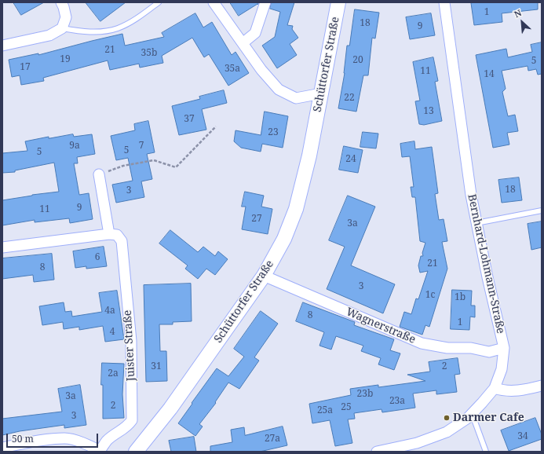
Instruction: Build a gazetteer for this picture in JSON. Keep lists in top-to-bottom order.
{
  "streets": {
    "main road": ["Schüttorfer Straße"],
    "street": ["Bernhard-Lohmann-Straße", "Wagnerstraße", "Juister Straße"]
  },
  "crossings": [
    ["Schüttorfer Straße", "Wagnerstraße"],
    ["Bernhard-Lohmann-Straße", "Wagnerstraße"]
  ],
  "places": ["Darmer Cafe"],
  "house_numbers": [
    "1",
    "18",
    "9",
    "21",
    "35b",
    "19",
    "20",
    "5",
    "17",
    "35a",
    "11",
    "14",
    "22",
    "13",
    "37",
    "23",
    "9a",
    "7",
    "5",
    "5",
    "24",
    "18",
    "3",
    "9",
    "11",
    "27",
    "3a",
    "6",
    "21",
    "8",
    "3",
    "1c",
    "1b",
    "4a",
    "8",
    "1",
    "4",
    "31",
    "2",
    "2a",
    "23b",
    "3a",
    "23a",
    "2",
    "25",
    "25a",
    "3",
    "34",
    "27a"
  ],
  "scale_bar": "50 m",
  "north": "top left"
}
